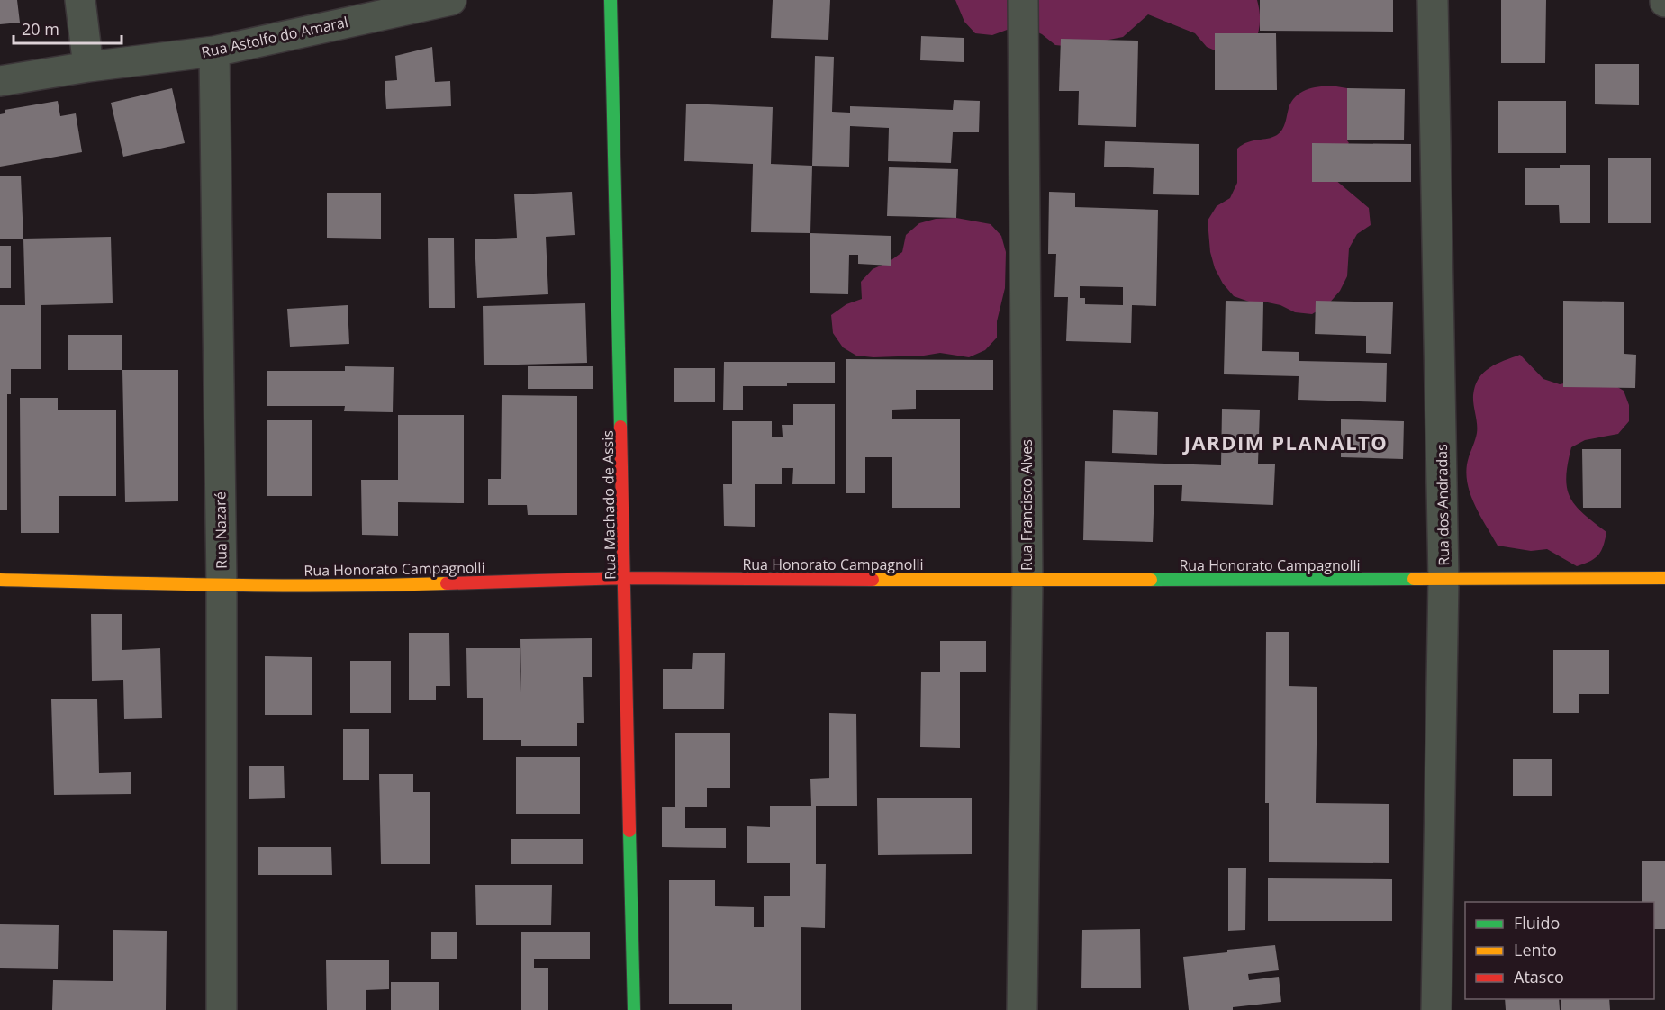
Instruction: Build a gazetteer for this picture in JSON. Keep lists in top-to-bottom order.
{
  "streets": {
    "street": [
      "Rua Astolfo do Amaral",
      "Rua Machado de Assis",
      "Rua Francisco Alves",
      "Rua dos Andradas",
      "Rua Nazaré",
      "Rua Honorato Campagnolli"
    ]
  },
  "crossings": [
    ["Rua Astolfo do Amaral", "Rua Nazaré"],
    ["Rua Machado de Assis", "Rua Honorato Campagnolli"],
    ["Rua Francisco Alves", "Rua Honorato Campagnolli"],
    ["Rua dos Andradas", "Rua Honorato Campagnolli"],
    ["Rua Nazaré", "Rua Honorato Campagnolli"]
  ],
  "districts": ["JARDIM PLANALTO"],
  "legend": ["Fluido", "Lento", "Atasco"],
  "scale_bar": "20 m"
}
